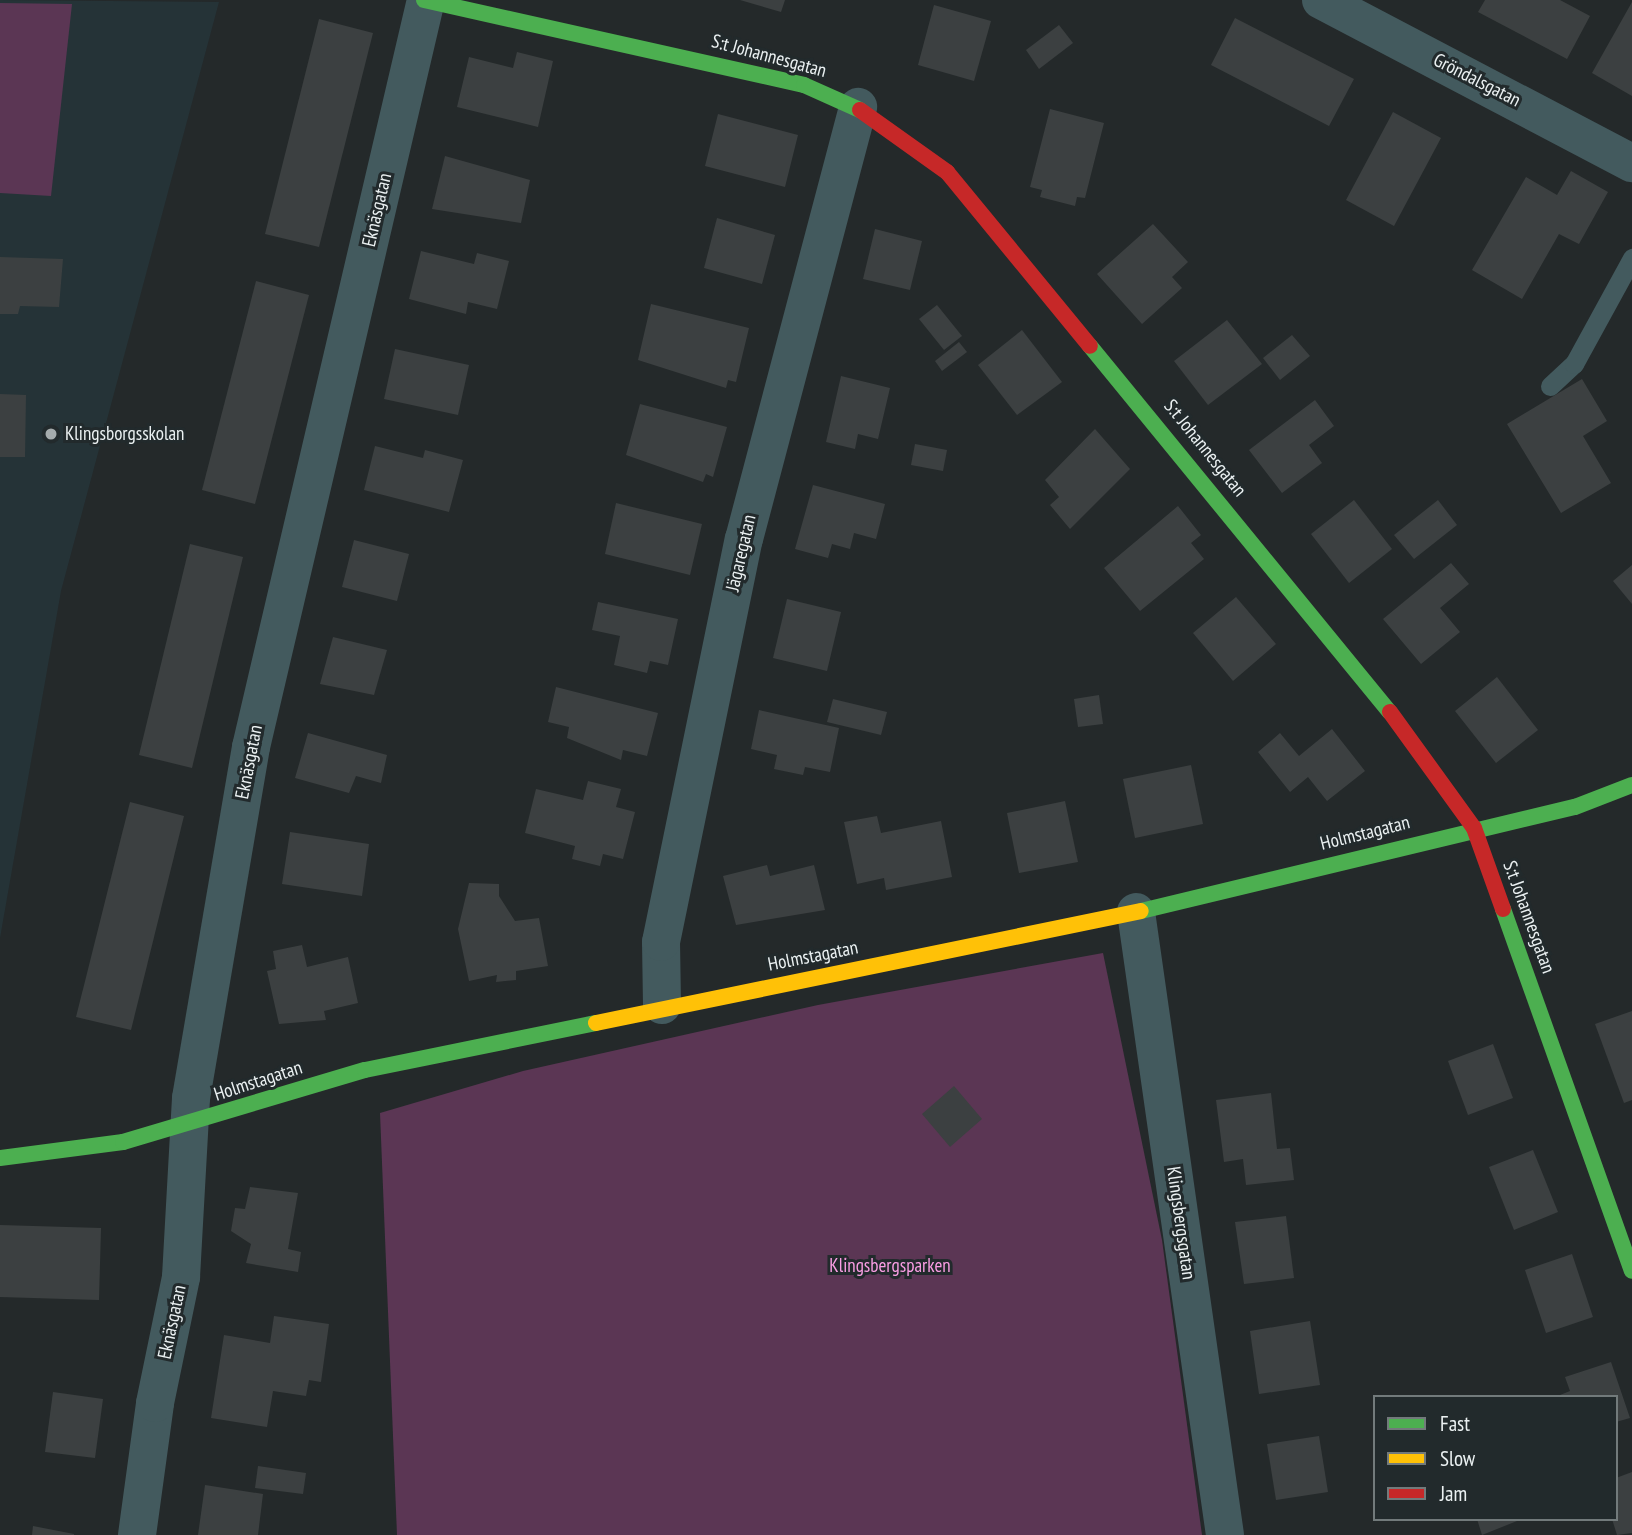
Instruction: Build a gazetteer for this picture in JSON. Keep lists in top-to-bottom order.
{
  "streets": {
    "street": [
      "S:t Johannesgatan",
      "Gröndalsgatan",
      "Eknäsgatan",
      "Jägaregatan",
      "Holmstagatan",
      "Klingsbergsgatan"
    ]
  },
  "crossings": [
    ["S:t Johannesgatan", "Eknäsgatan"],
    ["S:t Johannesgatan", "Jägaregatan"],
    ["S:t Johannesgatan", "Holmstagatan"],
    ["Eknäsgatan", "Holmstagatan"],
    ["Jägaregatan", "Holmstagatan"],
    ["Holmstagatan", "Klingsbergsgatan"]
  ],
  "parks": ["Klingsbergsparken"],
  "places": ["Klingsborgsskolan"],
  "legend": ["Fast", "Slow", "Jam"]
}
